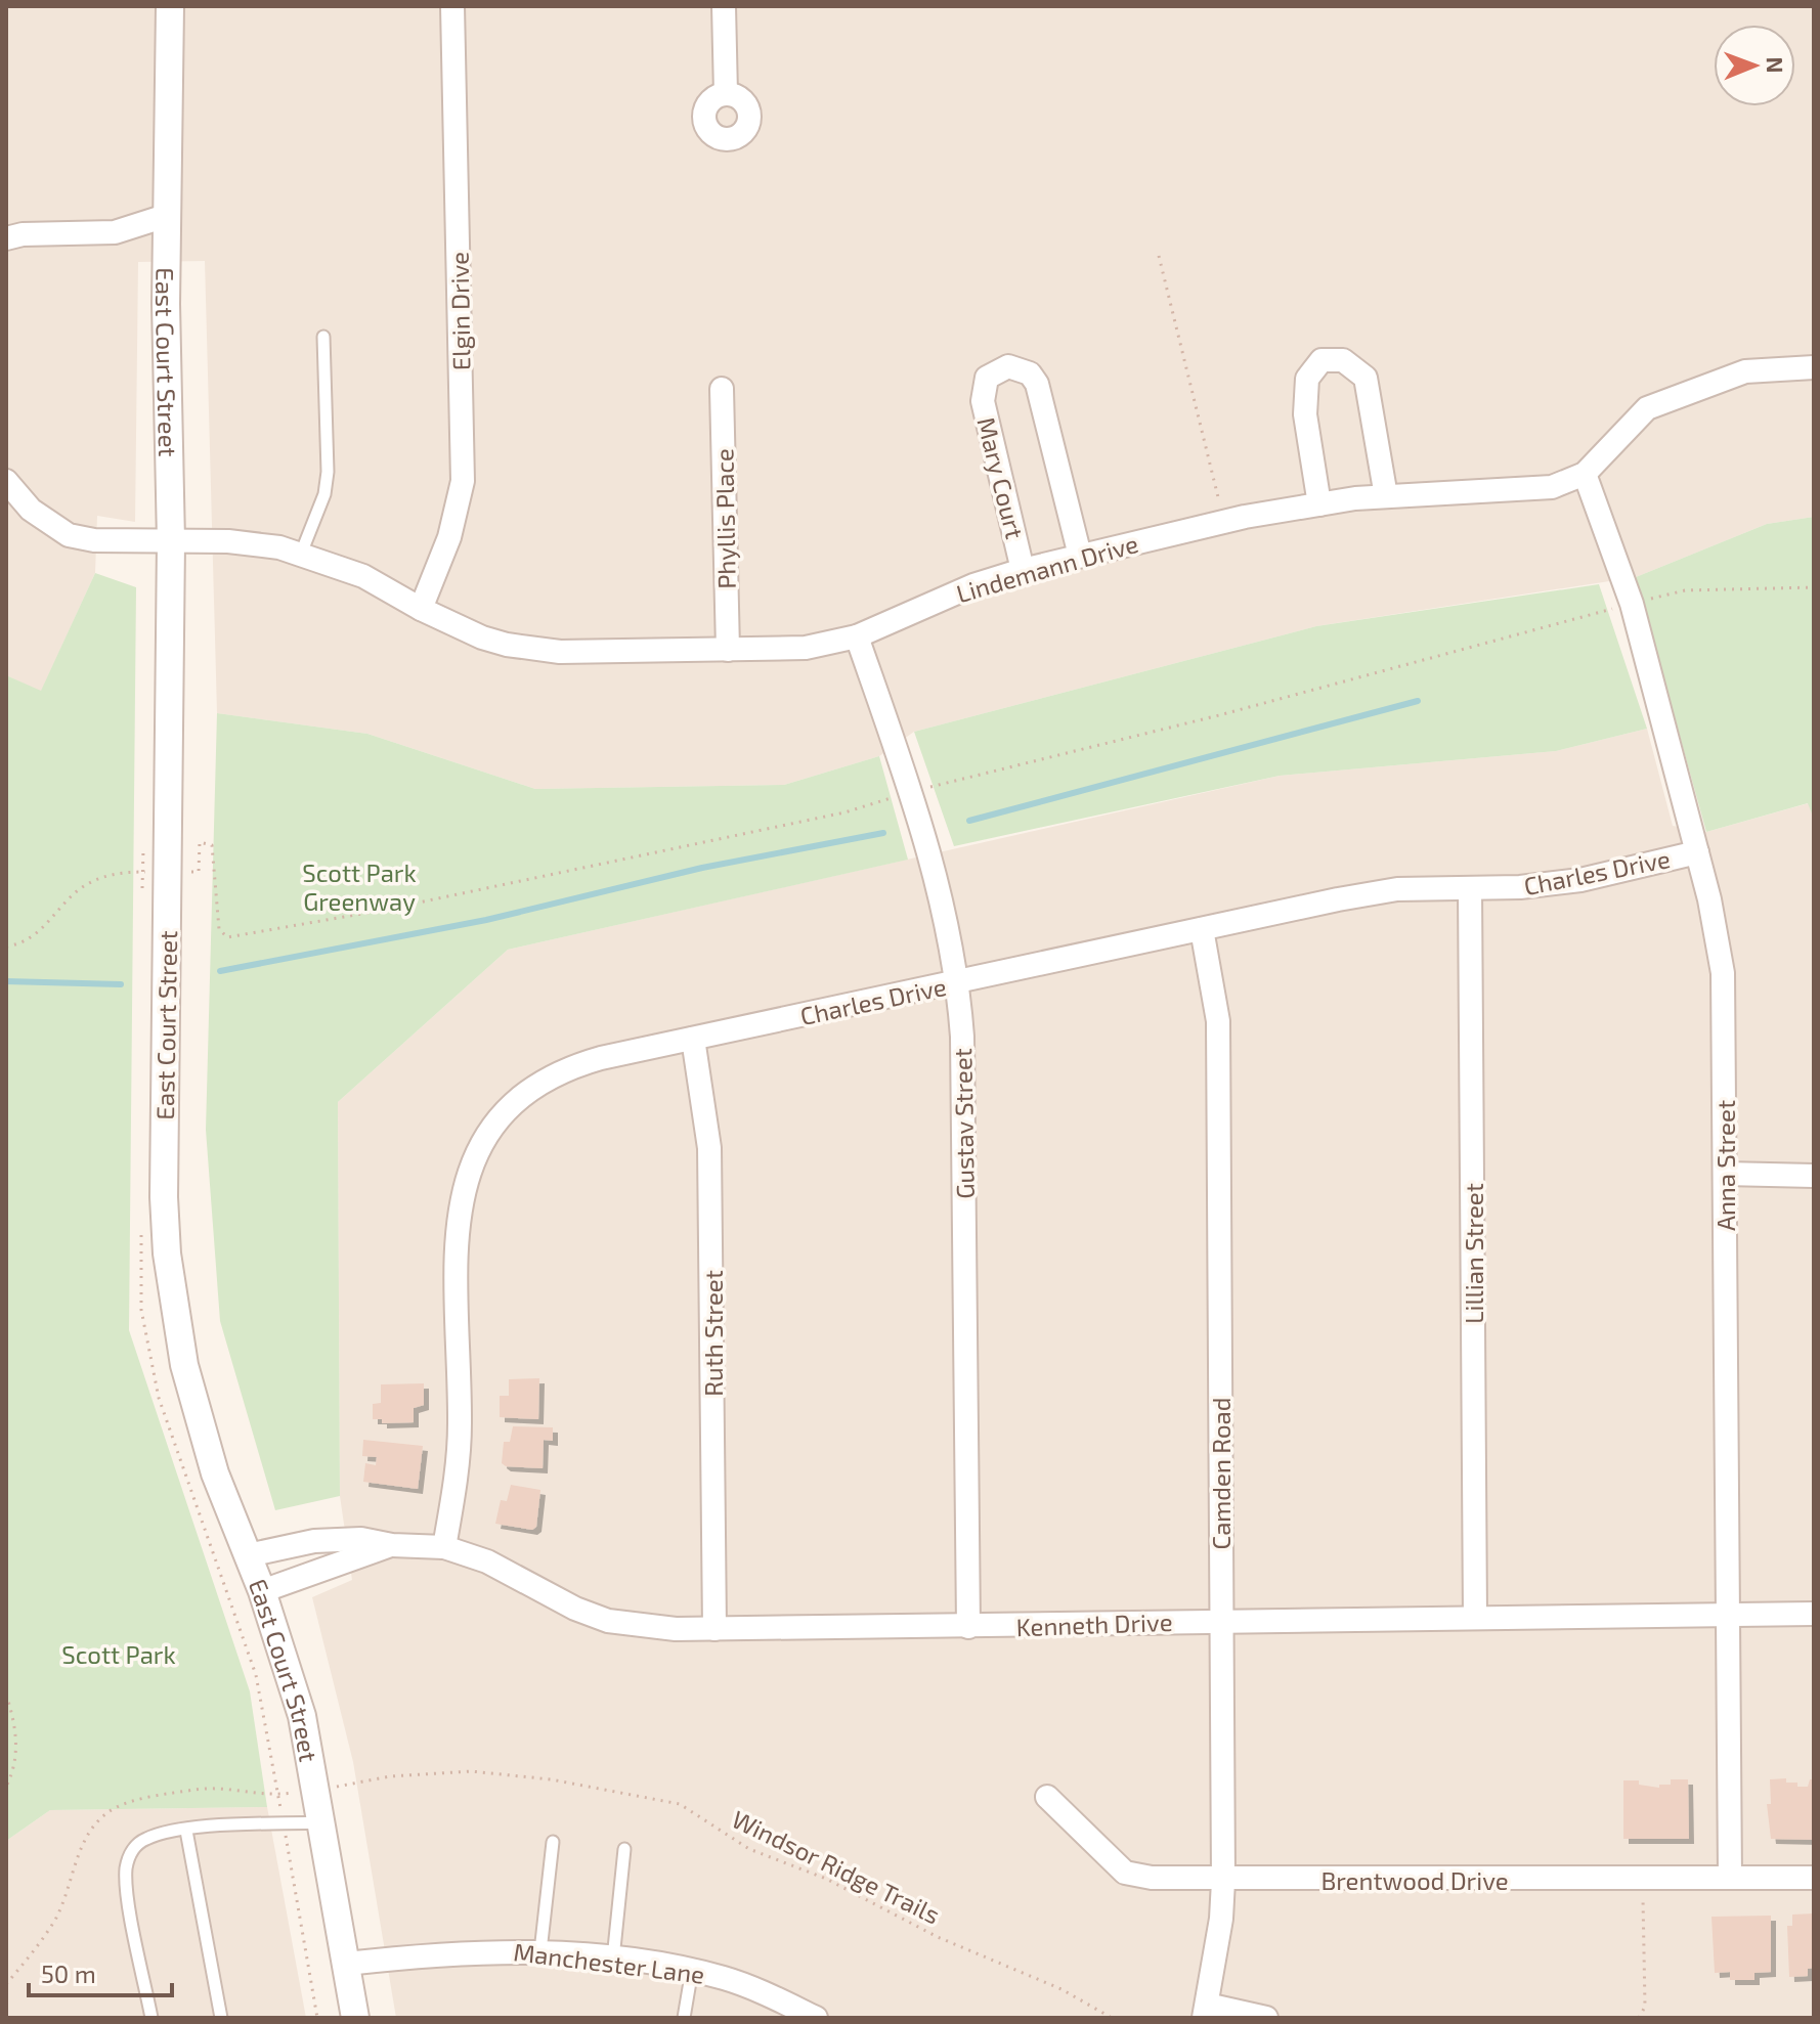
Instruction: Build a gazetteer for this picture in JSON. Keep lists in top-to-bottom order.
{
  "streets": {
    "street": [
      "Elgin Drive",
      "East Court Street",
      "Mary Court",
      "Phyllis Place",
      "Lindemann Drive",
      "Charles Drive",
      "Gustav Street",
      "Anna Street",
      "Lillian Street",
      "Ruth Street",
      "Camden Road",
      "Kenneth Drive",
      "Brentwood Drive",
      "Manchester Lane"
    ],
    "path": ["Windsor Ridge Trails"]
  },
  "crossings": [
    ["Elgin Drive", "Lindemann Drive"],
    ["East Court Street", "Lindemann Drive"],
    ["East Court Street", "Kenneth Drive"],
    ["East Court Street", "Windsor Ridge Trails"],
    ["East Court Street", "Manchester Lane"],
    ["Mary Court", "Lindemann Drive"],
    ["Phyllis Place", "Lindemann Drive"],
    ["Lindemann Drive", "Gustav Street"],
    ["Lindemann Drive", "Anna Street"],
    ["Charles Drive", "Gustav Street"],
    ["Charles Drive", "Anna Street"],
    ["Charles Drive", "Lillian Street"],
    ["Charles Drive", "Ruth Street"],
    ["Charles Drive", "Camden Road"],
    ["Charles Drive", "Kenneth Drive"],
    ["Gustav Street", "Kenneth Drive"],
    ["Anna Street", "Kenneth Drive"],
    ["Anna Street", "Brentwood Drive"],
    ["Lillian Street", "Kenneth Drive"],
    ["Ruth Street", "Kenneth Drive"],
    ["Camden Road", "Kenneth Drive"],
    ["Camden Road", "Brentwood Drive"]
  ],
  "parks": ["Scott Park Greenway", "Scott Park"],
  "scale_bar": "50 m",
  "north": "right"
}
